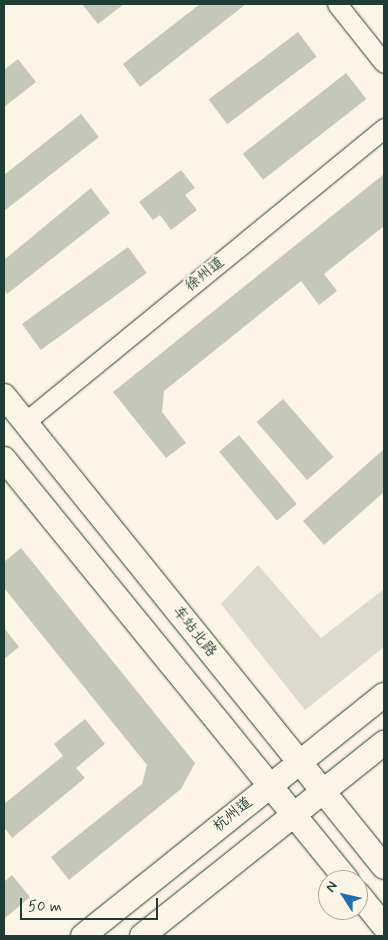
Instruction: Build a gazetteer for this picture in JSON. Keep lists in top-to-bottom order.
{
  "streets": {
    "main road": ["车站北路", "杭州道"],
    "street": ["徐州道"]
  },
  "crossings": [
    ["徐州道", "车站北路"],
    ["车站北路", "杭州道"]
  ],
  "scale_bar": "50 m",
  "north": "top left"
}
